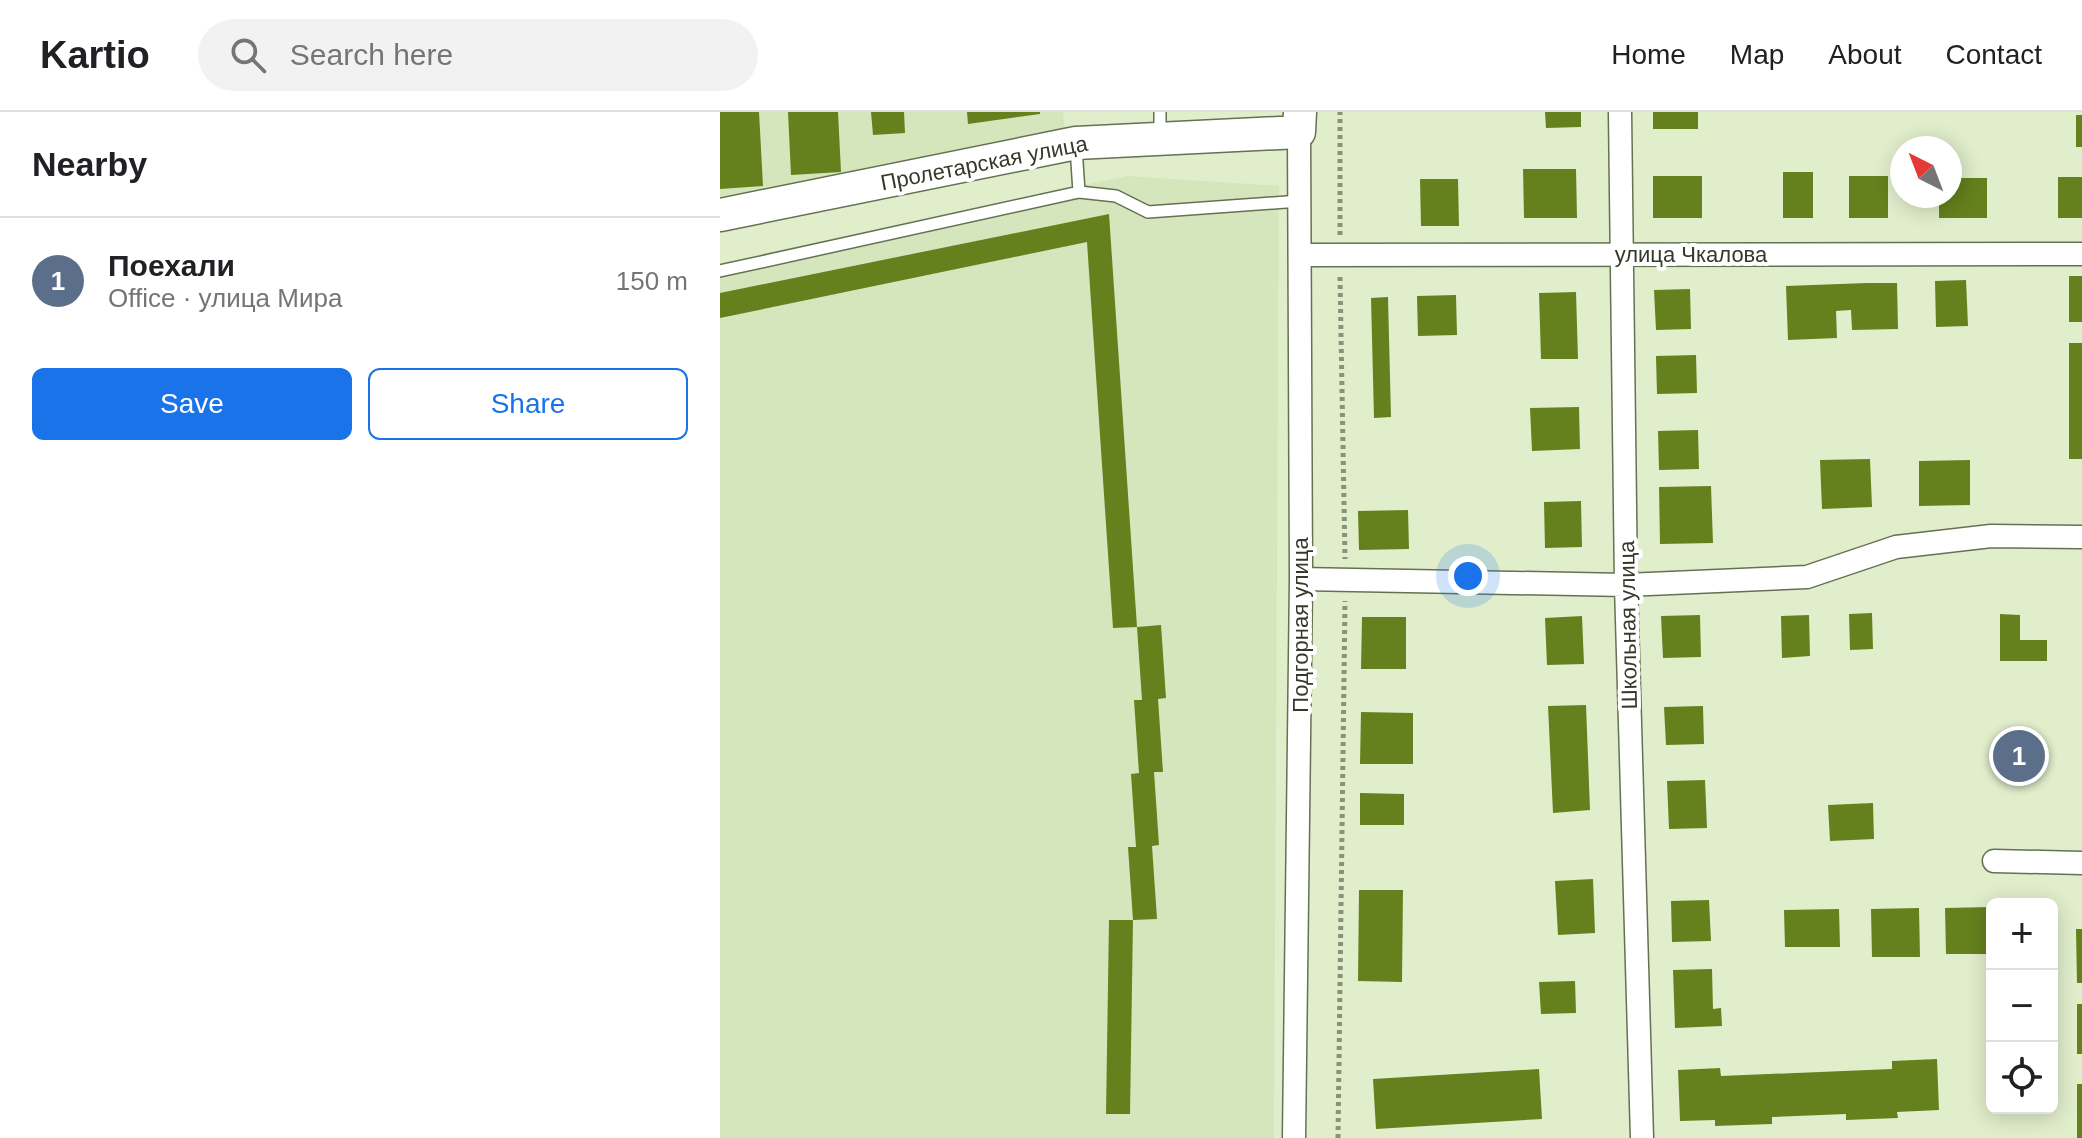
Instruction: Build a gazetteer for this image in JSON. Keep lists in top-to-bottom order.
{
  "streets": {
    "street": [
      "Пролетарская улица",
      "улица Чкалова",
      "Подгорная улица",
      "Школьная улица"
    ]
  },
  "crossings": [
    ["Пролетарская улица", "Подгорная улица"],
    ["улица Чкалова", "Подгорная улица"],
    ["улица Чкалова", "Школьная улица"]
  ],
  "north": "top left",
  "page": {
    "header": "Kartio",
    "search": "Search here",
    "nav": [
      "Home",
      "Map",
      "About",
      "Contact"
    ],
    "heading": "Nearby",
    "list": [
      {
        "mark": "1",
        "name": "Поехали",
        "note": "Office · улица Мира",
        "value": "150 m"
      }
    ],
    "buttons": ["Save", "Share"],
    "pins": "1",
    "map_buttons": ["+", "−"]
  }
}
